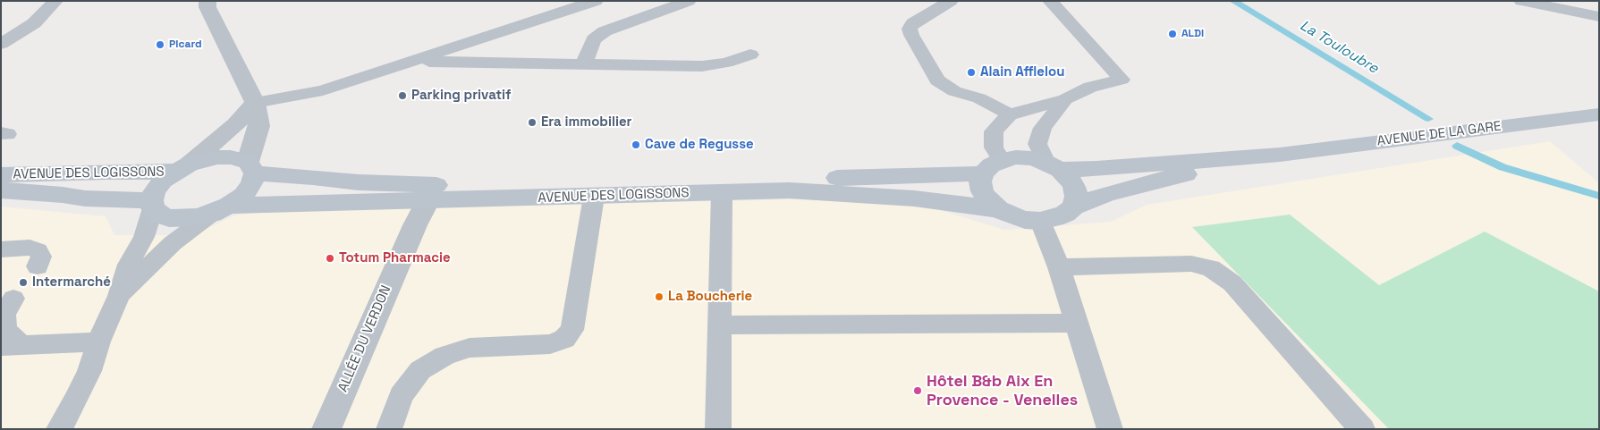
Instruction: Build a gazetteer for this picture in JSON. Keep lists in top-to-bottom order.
{
  "streets": {
    "main road": ["AVENUE DE LA GARE", "AVENUE DES LOGISSONS"],
    "street": ["ALLÉE DU VERDON"]
  },
  "crossings": [
    ["AVENUE DE LA GARE", "AVENUE DES LOGISSONS"],
    ["AVENUE DES LOGISSONS", "ALLÉE DU VERDON"]
  ],
  "water": ["La Touloubre"],
  "places": [
    "ALDI",
    "Picard",
    "Alain Afflelou",
    "Parking privatif",
    "Era immobilier",
    "Cave de Regusse",
    "Totum Pharmacie",
    "Intermarché",
    "La Boucherie",
    "Hôtel B&b Aix En Provence - Venelles"
  ]
}
